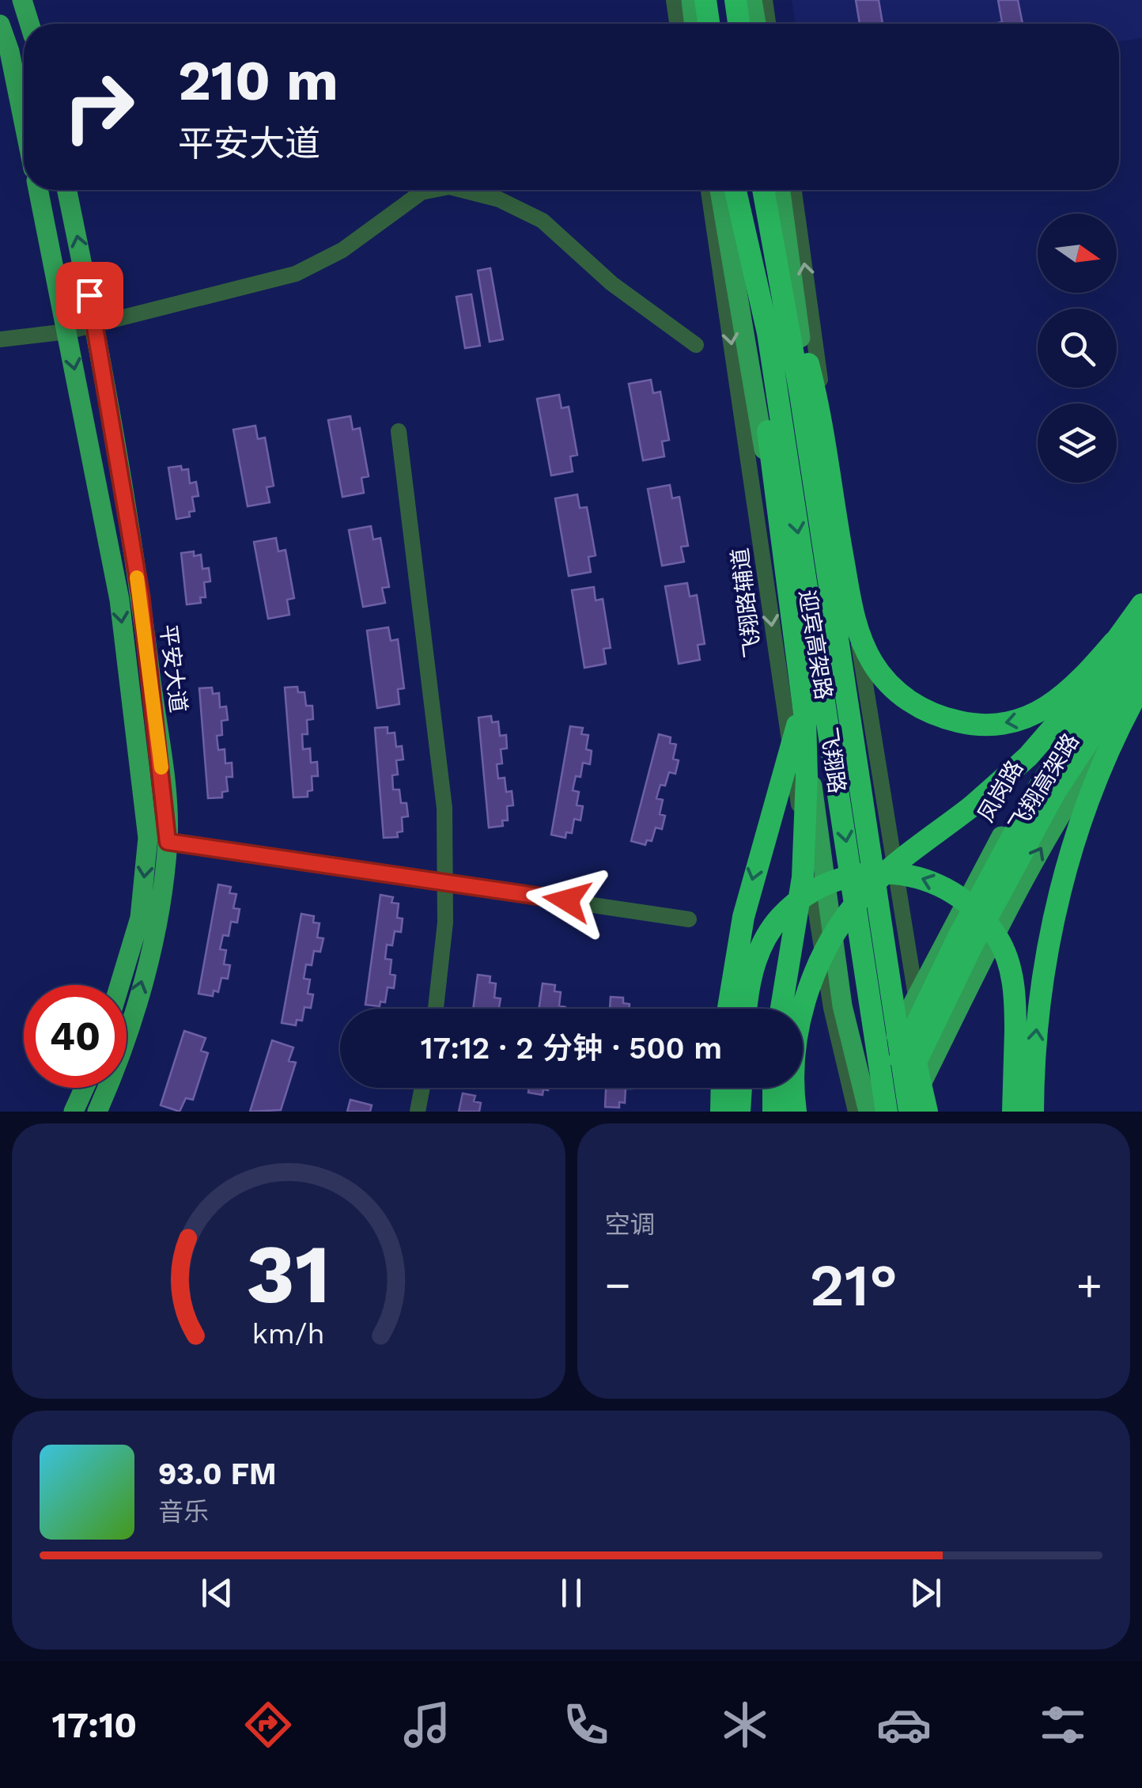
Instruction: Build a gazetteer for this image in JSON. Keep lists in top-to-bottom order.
{
  "streets": {
    "highway": ["迎宾高架路", "飞翔高架路"],
    "main road": ["平安大道", "飞翔路", "凤岗路"],
    "street": ["飞翔路辅道"]
  },
  "crossings": [
    ["飞翔路辅道", "迎宾高架路"],
    ["飞翔路辅道", "飞翔路"],
    ["飞翔路辅道", "凤岗路"],
    ["迎宾高架路", "飞翔路"],
    ["迎宾高架路", "凤岗路"],
    ["飞翔路", "凤岗路"]
  ],
  "north": "right",
  "page": {
    "turn": ["210 m", "平安大道"],
    "limit": "40",
    "trip": "17:12 · 2 分钟 · 500 m",
    "tile": "空调",
    "heat": ["−", "21°", "+"],
    "song": ["93.0 FM", "音乐"],
    "tabs": "17:10",
    "gauge": ["31", "km/h"]
  }
}
